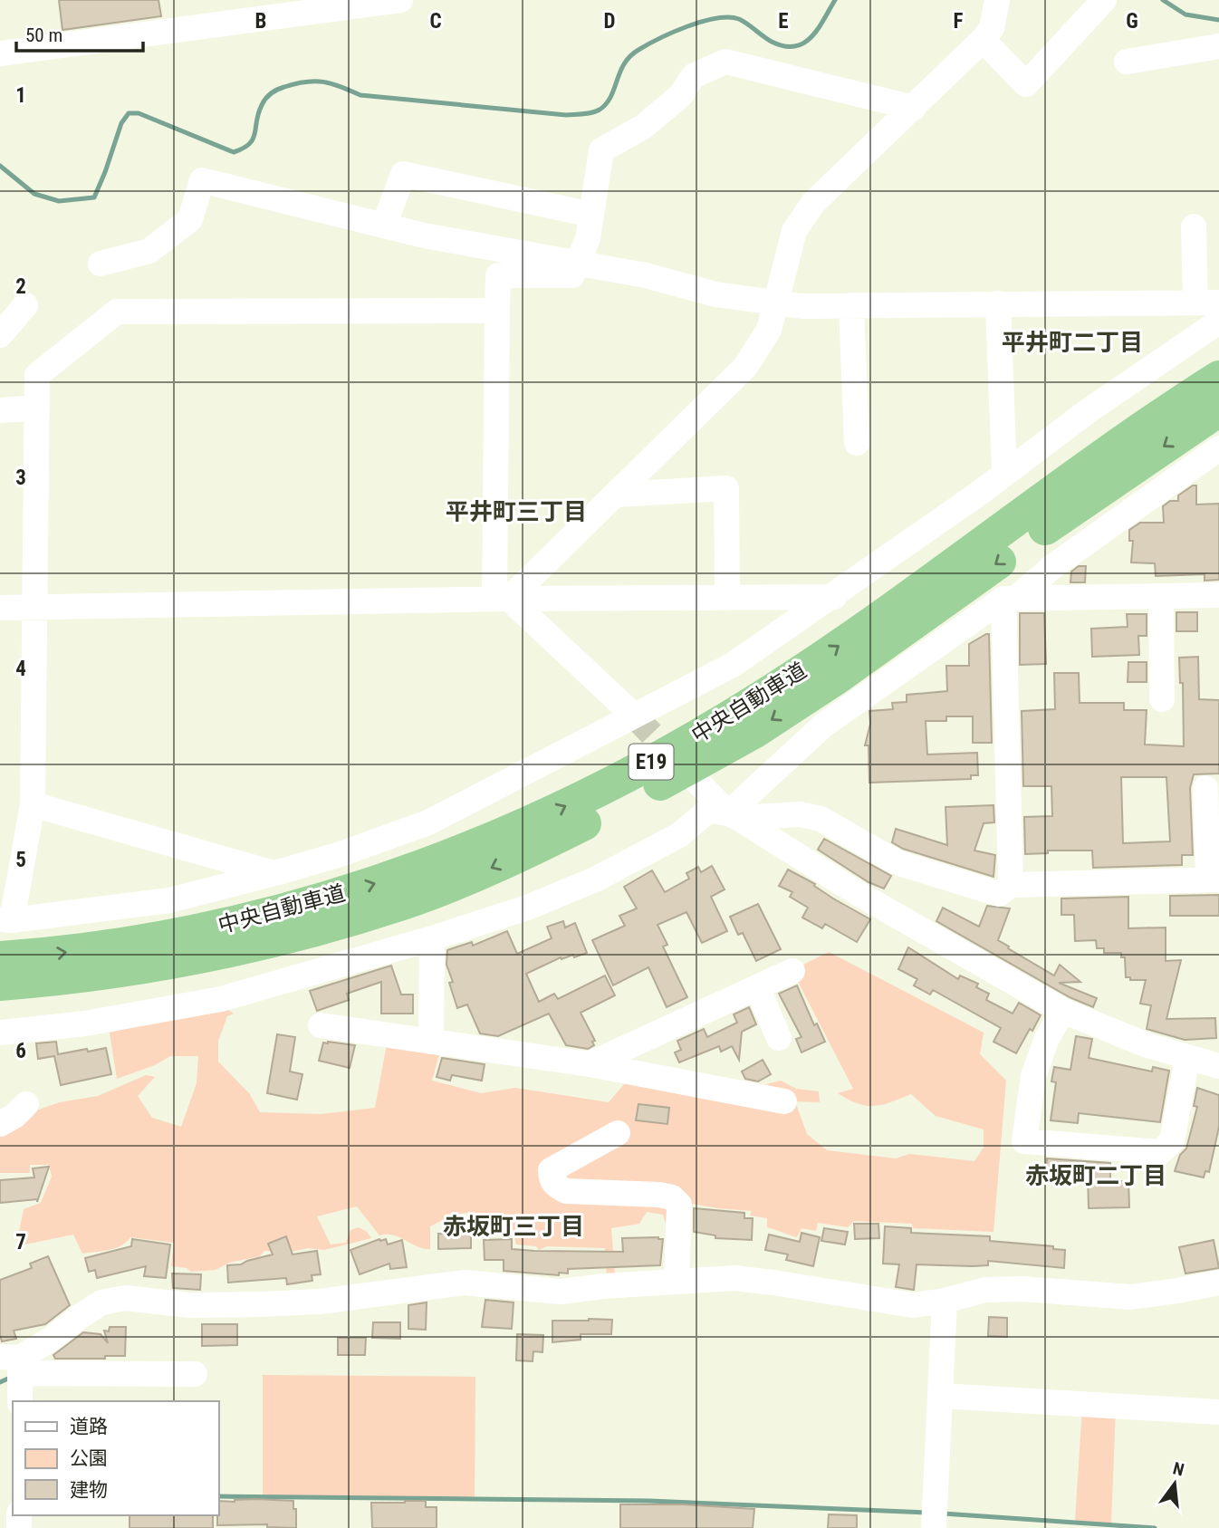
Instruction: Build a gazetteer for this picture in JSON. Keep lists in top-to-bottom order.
{
  "streets": {
    "highway": ["中央自動車道", "E19"]
  },
  "districts": [
    "平井町二丁目",
    "平井町三丁目",
    "赤坂町二丁目",
    "赤坂町三丁目"
  ],
  "legend": ["道路", "公園", "建物"],
  "scale_bar": "50 m",
  "north": "top",
  "grid": {
    "columns": [
      "B",
      "C",
      "D",
      "E",
      "F",
      "G"
    ],
    "rows": [
      "1",
      "2",
      "3",
      "4",
      "5",
      "6",
      "7"
    ]
  }
}
